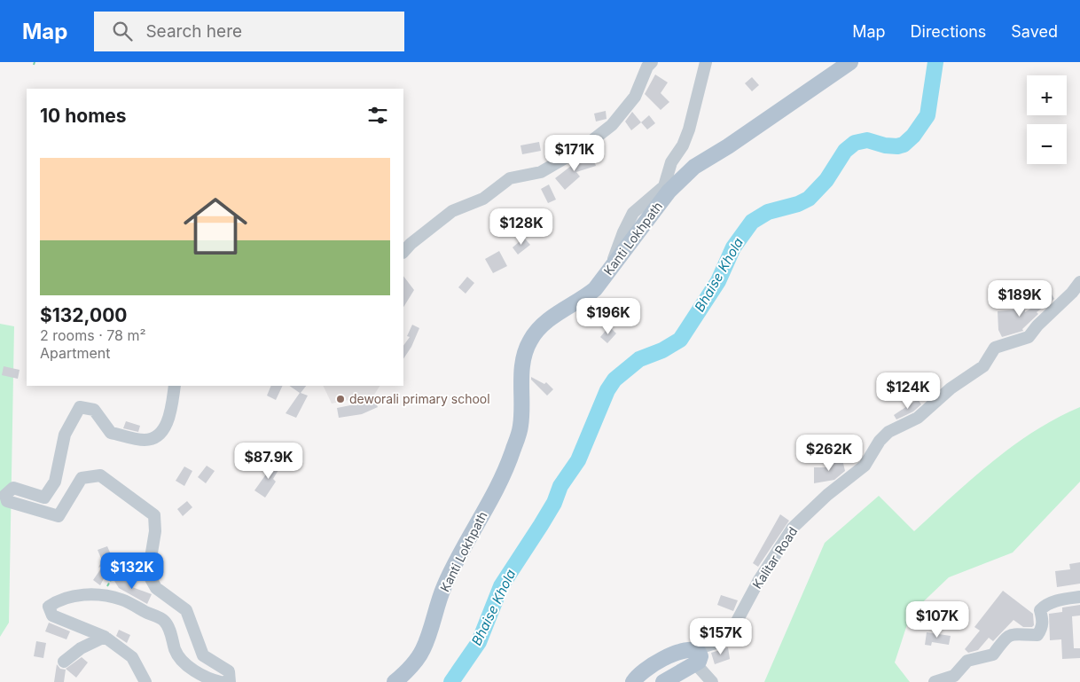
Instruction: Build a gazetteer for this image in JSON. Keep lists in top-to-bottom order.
{
  "streets": {
    "main road": ["Kanti Lokhpath"],
    "street": ["Kalitar Road"]
  },
  "water": ["Bhaise Khola"],
  "places": ["deworali primary school"],
  "page": {
    "header": "Map",
    "search": "Search here",
    "nav": ["Map", "Directions", "Saved"],
    "map_buttons": ["+", "−"],
    "heading": "10 homes",
    "price": [
      "$171K",
      "$128K",
      "$189K",
      "$196K",
      "$124K",
      "$262K",
      "$87.9K",
      "$132K",
      "$107K",
      "$157K"
    ],
    "list": [
      {
        "name": "$132,000",
        "note": "2 rooms · 78 m² · Apartment"
      }
    ]
  }
}
